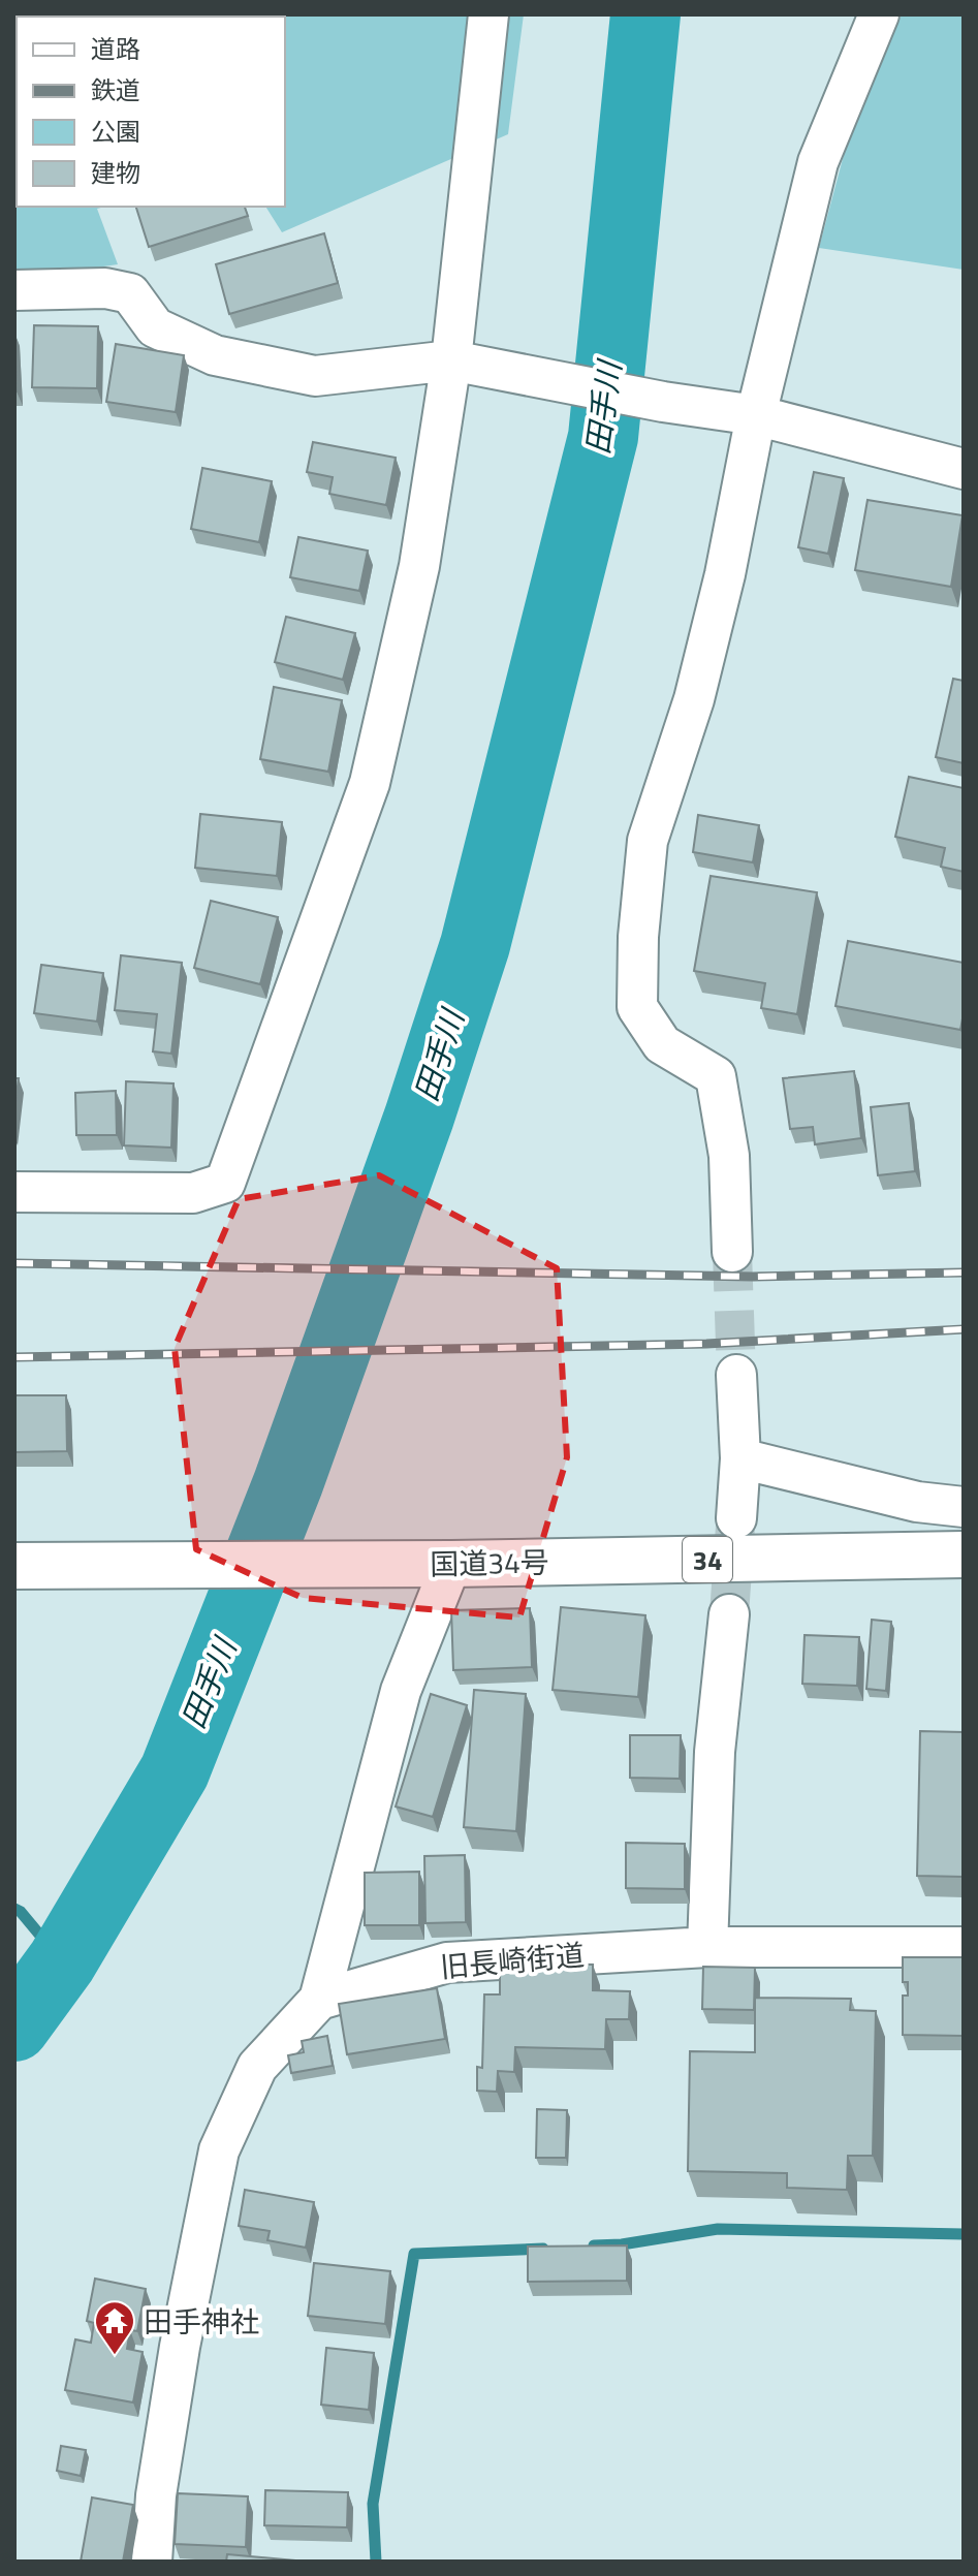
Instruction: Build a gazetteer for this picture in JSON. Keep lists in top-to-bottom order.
{
  "streets": {
    "highway": ["34", "国道34号"],
    "street": ["旧長崎街道"]
  },
  "water": ["田手川"],
  "places": {
    "temple": ["田手神社"]
  },
  "legend": [
    "道路",
    "鉄道",
    "公園",
    "建物"
  ]
}
